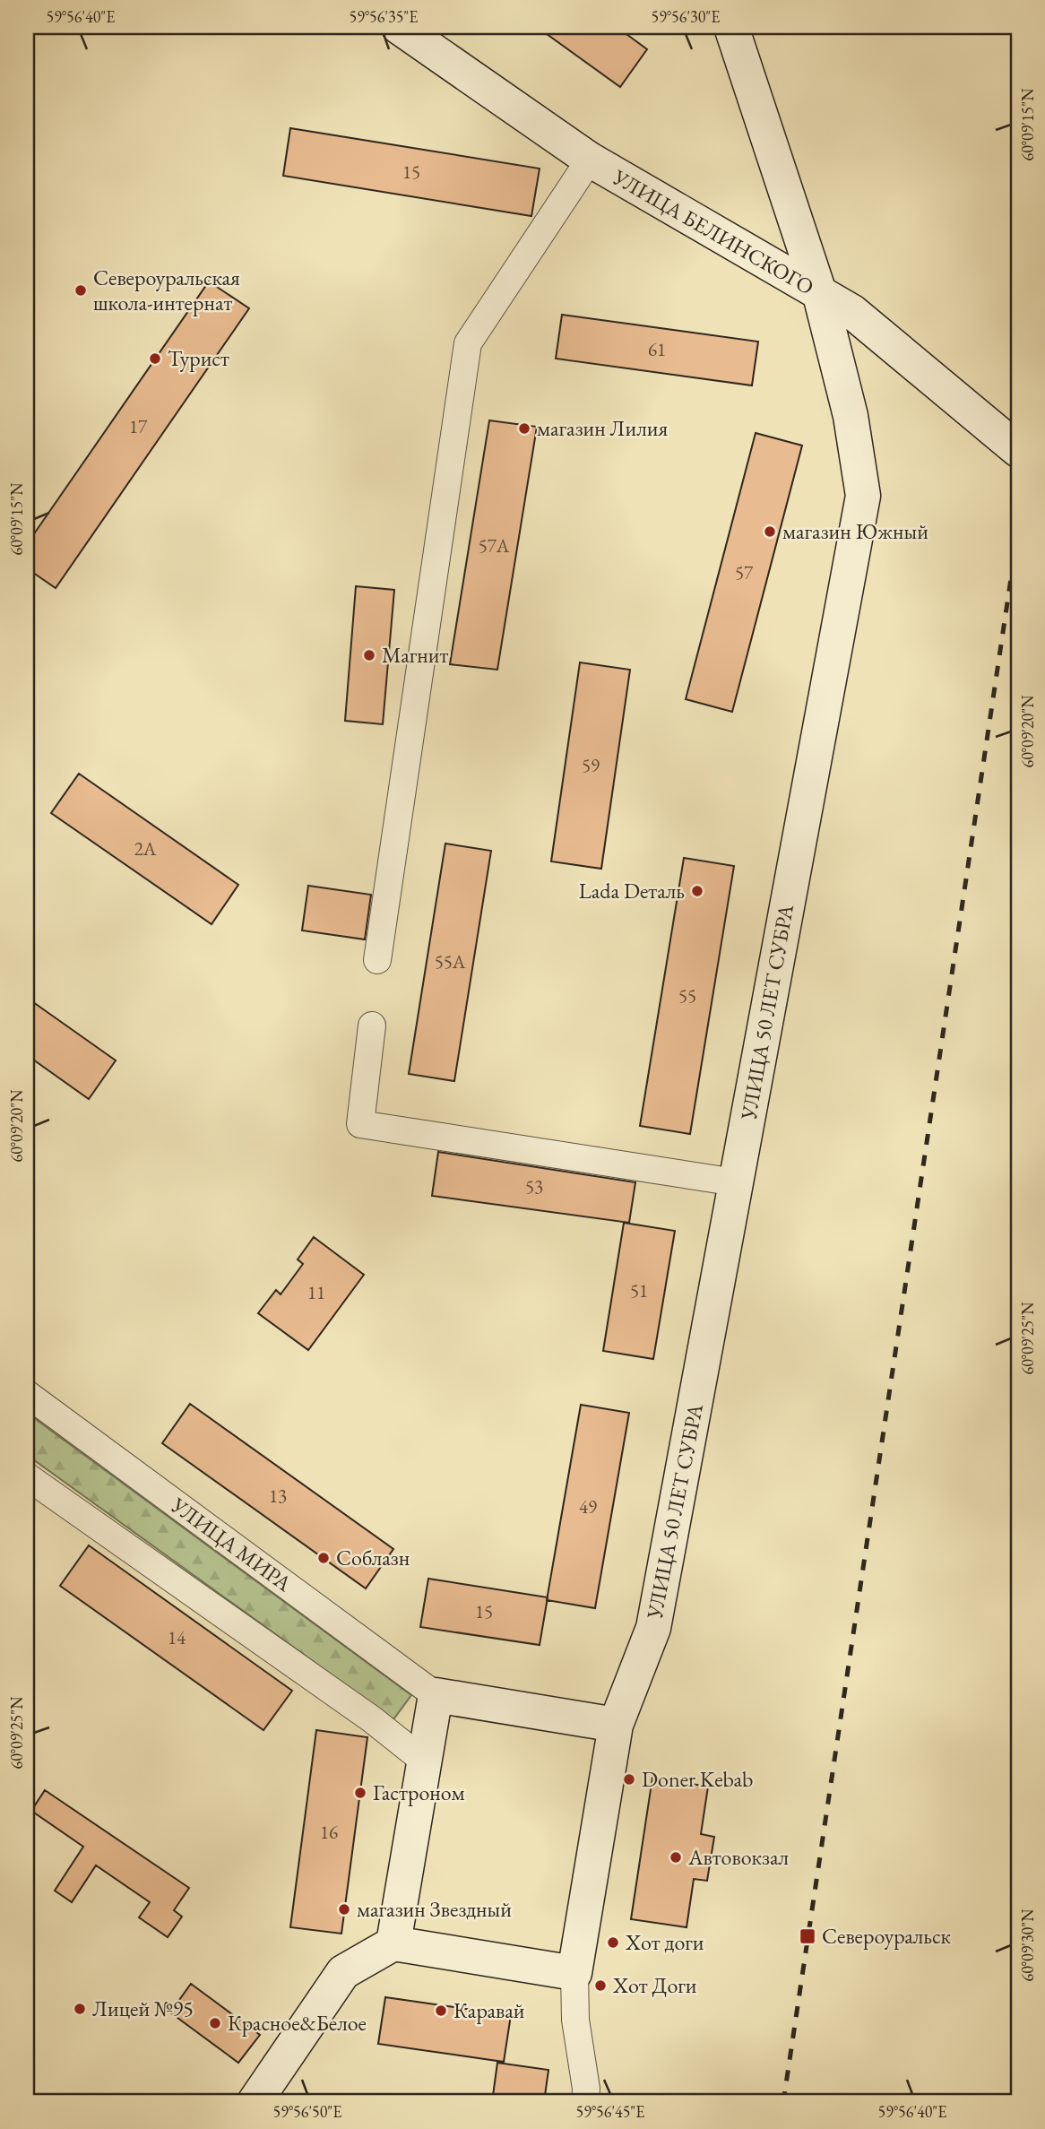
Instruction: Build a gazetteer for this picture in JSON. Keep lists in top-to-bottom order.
{
  "streets": {
    "street": ["УЛИЦА БЕЛИНСКОГО", "УЛИЦА 50 ЛЕТ СУБРА", "УЛИЦА МИРА"]
  },
  "crossings": [
    ["УЛИЦА БЕЛИНСКОГО", "УЛИЦА 50 ЛЕТ СУБРА"]
  ],
  "places": {
    "other": [
      "Североуральская школа-интернат",
      "Турист",
      "магазин Лилия",
      "магазин Южный",
      "Магнит",
      "Lada Dеталь",
      "Соблазн",
      "Doner Kebab",
      "Гастроном",
      "Автовокзал",
      "магазин Звездный",
      "Хот доги",
      "Хот Доги",
      "Лицей №95",
      "Каравай",
      "Красное&Белое"
    ],
    "transit": ["Североуральск"]
  },
  "house_numbers": [
    "15",
    "61",
    "17",
    "57А",
    "57",
    "59",
    "2А",
    "55А",
    "55",
    "53",
    "51",
    "11",
    "13",
    "49",
    "15",
    "14",
    "16"
  ],
  "coordinates": [
    "59°56'40\"E",
    "59°56'35\"E",
    "59°56'30\"E",
    "60°09'15\"N",
    "60°09'20\"N",
    "60°09'25\"N",
    "60°09'30\"N",
    "59°56'50\"E",
    "59°56'45\"E"
  ]
}
